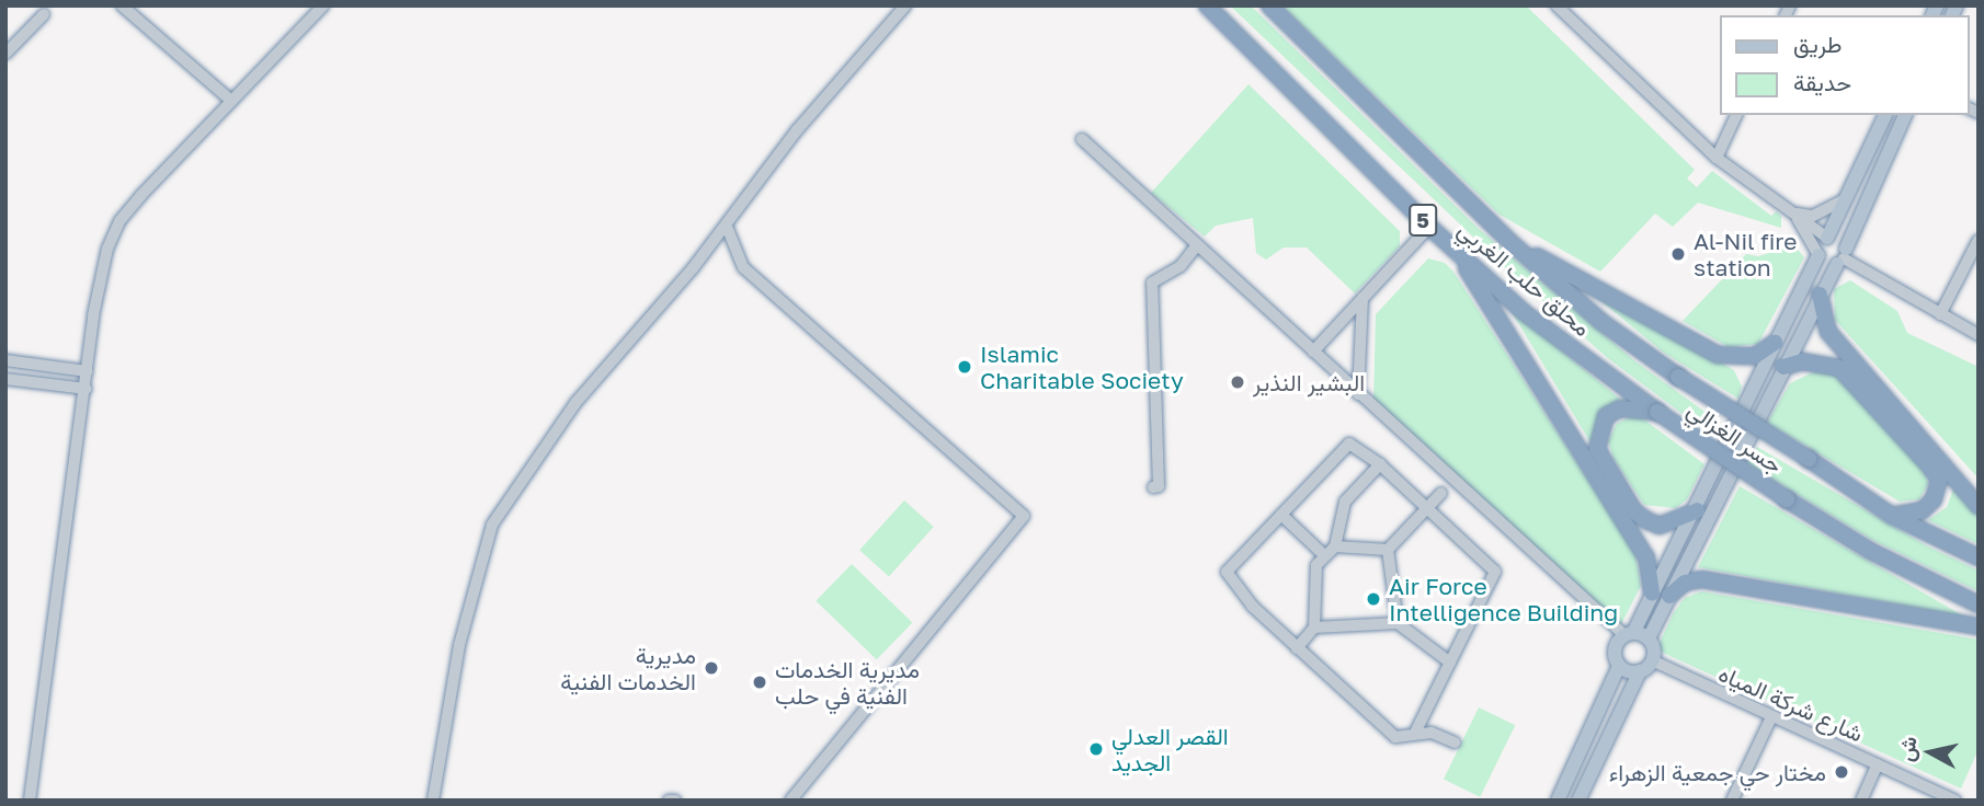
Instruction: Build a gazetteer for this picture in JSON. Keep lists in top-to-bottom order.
{
  "streets": {
    "highway": ["5", "محلق حلب الغربي", "جسر الغزالي"],
    "street": ["شارع شركة المياه"]
  },
  "crossings": [
    ["5", "جسر الغزالي"],
    ["محلق حلب الغربي", "جسر الغزالي"]
  ],
  "places": [
    "Al-Nil fire station",
    "Islamic Charitable Society",
    "البشير النذير",
    "Air Force Intelligence Building",
    "مديرية الخدمات الفنية",
    "مديرية الخدمات الفنية في حلب",
    "القصر العدلي الجديد",
    "مختار حي جمعية الزهراء"
  ],
  "legend": ["طريق", "حديقة"],
  "north": "left"
}
